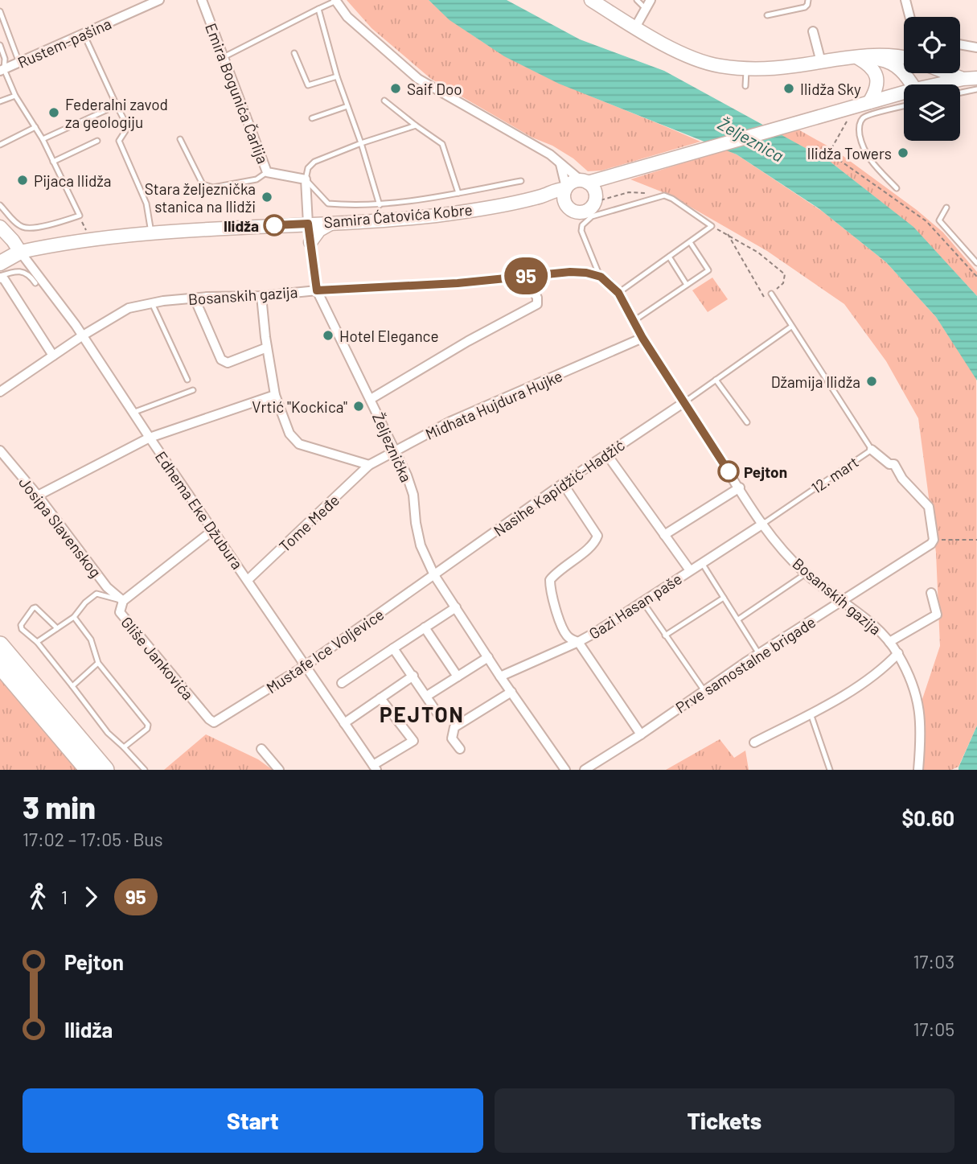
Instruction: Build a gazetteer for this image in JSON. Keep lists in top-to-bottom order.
{
  "streets": {
    "main road": ["Samira Ćatovića Kobre", "Edhema Eke Džubura"],
    "street": [
      "Rustem-pašina",
      "Emira Bogunića Čarlija",
      "Bosanskih gazija",
      "Midhata Hujdura Hujke",
      "Željeznička",
      "Nasihe Kapidžić-Hadžić",
      "Tome Međe",
      "Josipa Slavenskog",
      "Gazi Hasan paše",
      "Mustafe Ice Voljevice",
      "Gliše Jankovića",
      "Prve samostalne brigade"
    ],
    "lane": ["12. mart"]
  },
  "crossings": [
    ["Samira Ćatovića Kobre", "Željeznička"],
    ["Samira Ćatovića Kobre", "Edhema Eke Džubura"],
    ["Bosanskih gazija", "Midhata Hujdura Hujke"],
    ["Bosanskih gazija", "Željeznička"],
    ["Bosanskih gazija", "12. mart"],
    ["Bosanskih gazija", "Nasihe Kapidžić-Hadžić"],
    ["Bosanskih gazija", "Edhema Eke Džubura"],
    ["Bosanskih gazija", "Gazi Hasan paše"],
    ["Bosanskih gazija", "Prve samostalne brigade"],
    ["Midhata Hujdura Hujke", "Željeznička"],
    ["Midhata Hujdura Hujke", "Tome Međe"],
    ["Željeznička", "Nasihe Kapidžić-Hadžić"],
    ["Željeznička", "Gazi Hasan paše"],
    ["Željeznička", "Mustafe Ice Voljevice"],
    ["12. mart", "Gazi Hasan paše"],
    ["Nasihe Kapidžić-Hadžić", "Mustafe Ice Voljevice"],
    ["Edhema Eke Džubura", "Tome Međe"],
    ["Edhema Eke Džubura", "Mustafe Ice Voljevice"],
    ["Edhema Eke Džubura", "Gliše Jankovića"],
    ["Josipa Slavenskog", "Gliše Jankovića"],
    ["Mustafe Ice Voljevice", "Gliše Jankovića"]
  ],
  "districts": ["PEJTON"],
  "water": ["Željeznica"],
  "places": [
    "Saif Doo",
    "Ilidža Sky",
    "Federalni zavod za geologiju",
    "Ilidža Towers",
    "Pijaca Ilidža",
    "Stara željeznička stanica na Ilidži",
    "Ilidža",
    "Hotel Elegance",
    "Džamija Ilidža",
    "Vrtić \"Kockica\"",
    "Pejton"
  ],
  "lines": ["bus line 95"],
  "page": {
    "on_map": "95",
    "heading": ["3 min", "17:02 – 17:05 · Bus", "$0.60"],
    "legs": ["1", "95"],
    "list": [
      {
        "name": "Pejton",
        "value": "17:03"
      },
      {
        "name": "Ilidža",
        "value": "17:05"
      }
    ],
    "buttons": ["Start", "Tickets"]
  }
}
